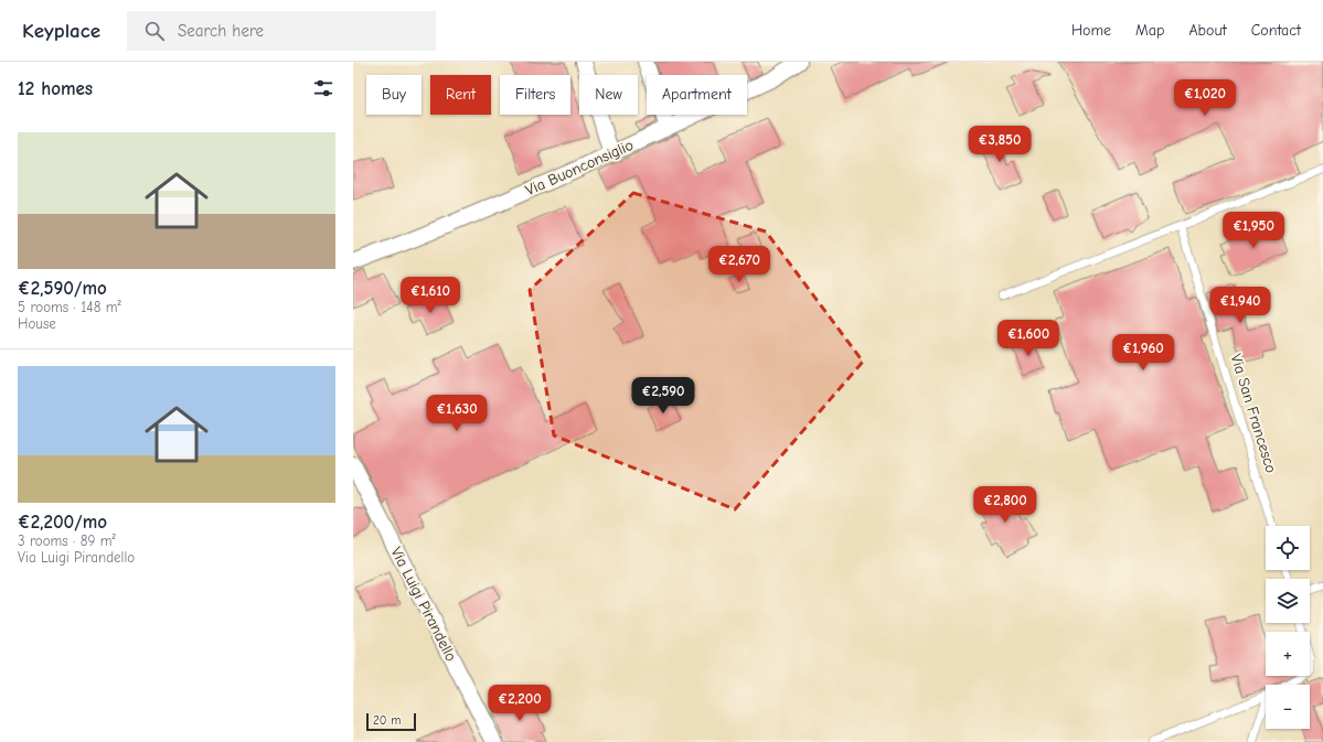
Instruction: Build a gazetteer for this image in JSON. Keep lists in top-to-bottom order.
{
  "streets": {
    "street": ["Via Buonconsiglio", "Via Luigi Pirandello"],
    "lane": ["Via San Francesco"]
  },
  "scale_bar": "20 m",
  "page": {
    "header": "Keyplace",
    "search": "Search here",
    "nav": [
      "Home",
      "Map",
      "About",
      "Contact"
    ],
    "heading": "12 homes",
    "chip": [
      "Buy",
      "Rent",
      "Filters",
      "New",
      "Apartment"
    ],
    "price": [
      "€1,020",
      "€3,850",
      "€1,950",
      "€2,670",
      "€1,610",
      "€1,940",
      "€1,600",
      "€1,960",
      "€2,590",
      "€1,630",
      "€2,800",
      "€2,200"
    ],
    "list": [
      {
        "name": "€2,590/mo",
        "note": "5 rooms · 148 m² · House"
      },
      {
        "name": "€2,200/mo",
        "note": "3 rooms · 89 m² · Via Luigi Pirandello"
      }
    ],
    "map_buttons": ["+", "−"],
    "scale": "20 m"
  }
}
